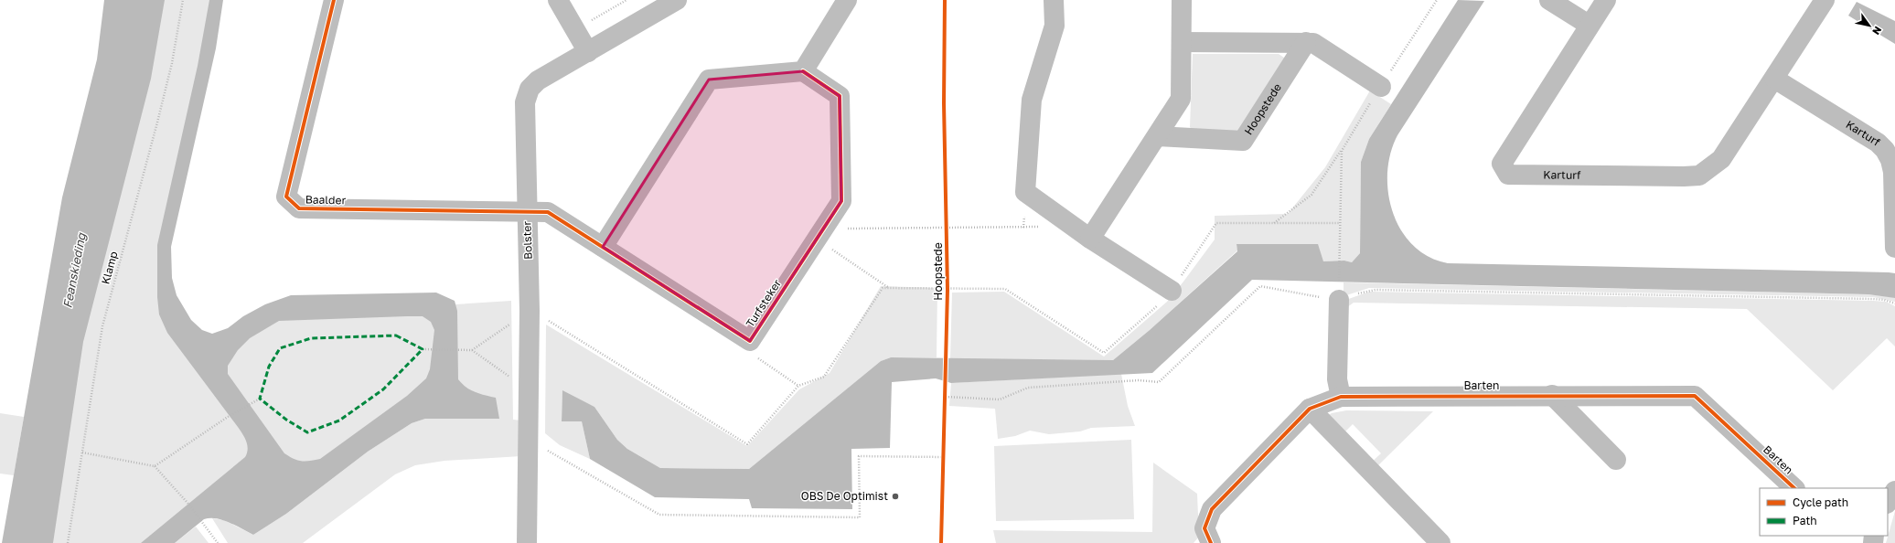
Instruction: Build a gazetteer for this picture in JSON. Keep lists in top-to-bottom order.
{
  "streets": {
    "street": [
      "Hoopstede",
      "Karturf",
      "Baalder",
      "Bolster",
      "Turfsteker",
      "Barten"
    ],
    "path": ["Klamp"]
  },
  "crossings": [
    ["Baalder", "Bolster"],
    ["Baalder", "Turfsteker"],
    ["Bolster", "Turfsteker"]
  ],
  "water": ["Feanskieding"],
  "places": ["OBS De Optimist"],
  "legend": ["Cycle path", "Path"],
  "north": "bottom right"
}
